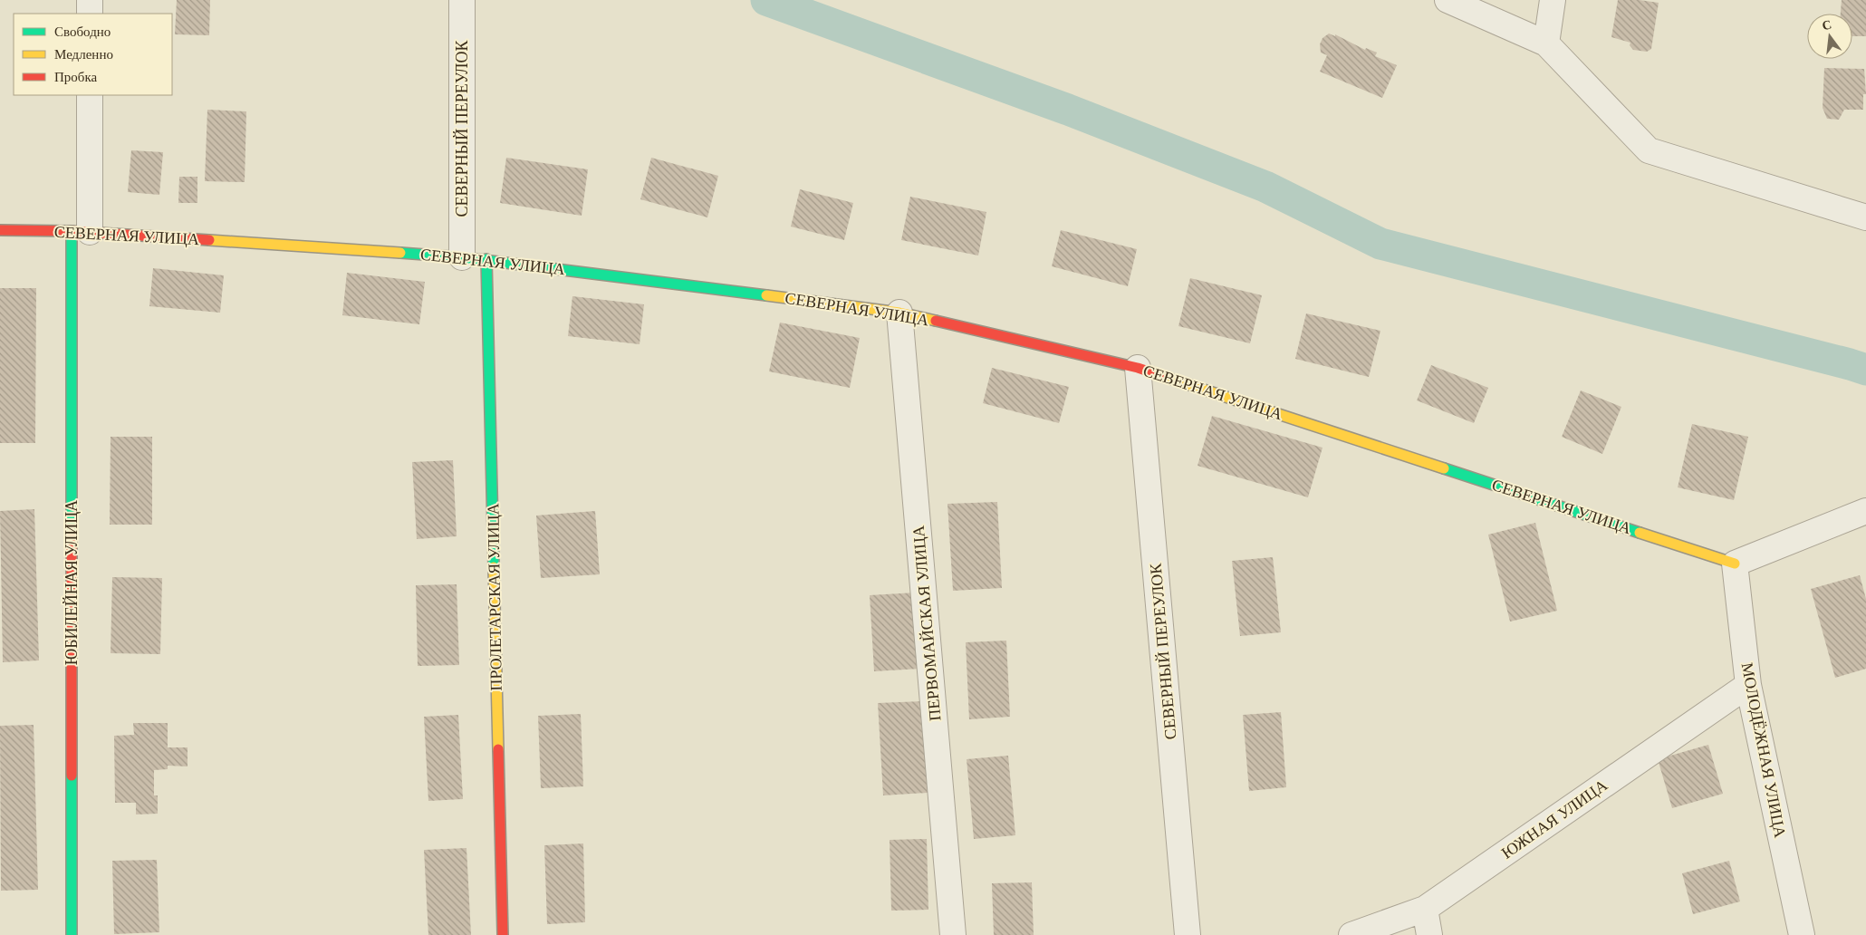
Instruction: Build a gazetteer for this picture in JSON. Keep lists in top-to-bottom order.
{
  "streets": {
    "street": [
      "СЕВЕРНЫЙ ПЕРЕУЛОК",
      "СЕВЕРНАЯ УЛИЦА",
      "ЮБИЛЕЙНАЯ УЛИЦА",
      "ПРОЛЕТАРСКАЯ УЛИЦА",
      "ПЕРВОМАЙСКАЯ УЛИЦА",
      "МОЛОДЁЖНАЯ УЛИЦА",
      "ЮЖНАЯ УЛИЦА"
    ]
  },
  "crossings": [
    ["СЕВЕРНЫЙ ПЕРЕУЛОК", "СЕВЕРНАЯ УЛИЦА"],
    ["СЕВЕРНЫЙ ПЕРЕУЛОК", "ПРОЛЕТАРСКАЯ УЛИЦА"],
    ["СЕВЕРНАЯ УЛИЦА", "ЮБИЛЕЙНАЯ УЛИЦА"],
    ["СЕВЕРНАЯ УЛИЦА", "ПРОЛЕТАРСКАЯ УЛИЦА"],
    ["СЕВЕРНАЯ УЛИЦА", "ПЕРВОМАЙСКАЯ УЛИЦА"],
    ["СЕВЕРНАЯ УЛИЦА", "МОЛОДЁЖНАЯ УЛИЦА"],
    ["МОЛОДЁЖНАЯ УЛИЦА", "ЮЖНАЯ УЛИЦА"]
  ],
  "legend": ["Свободно", "Медленно", "Пробка"],
  "north": "top"
}
